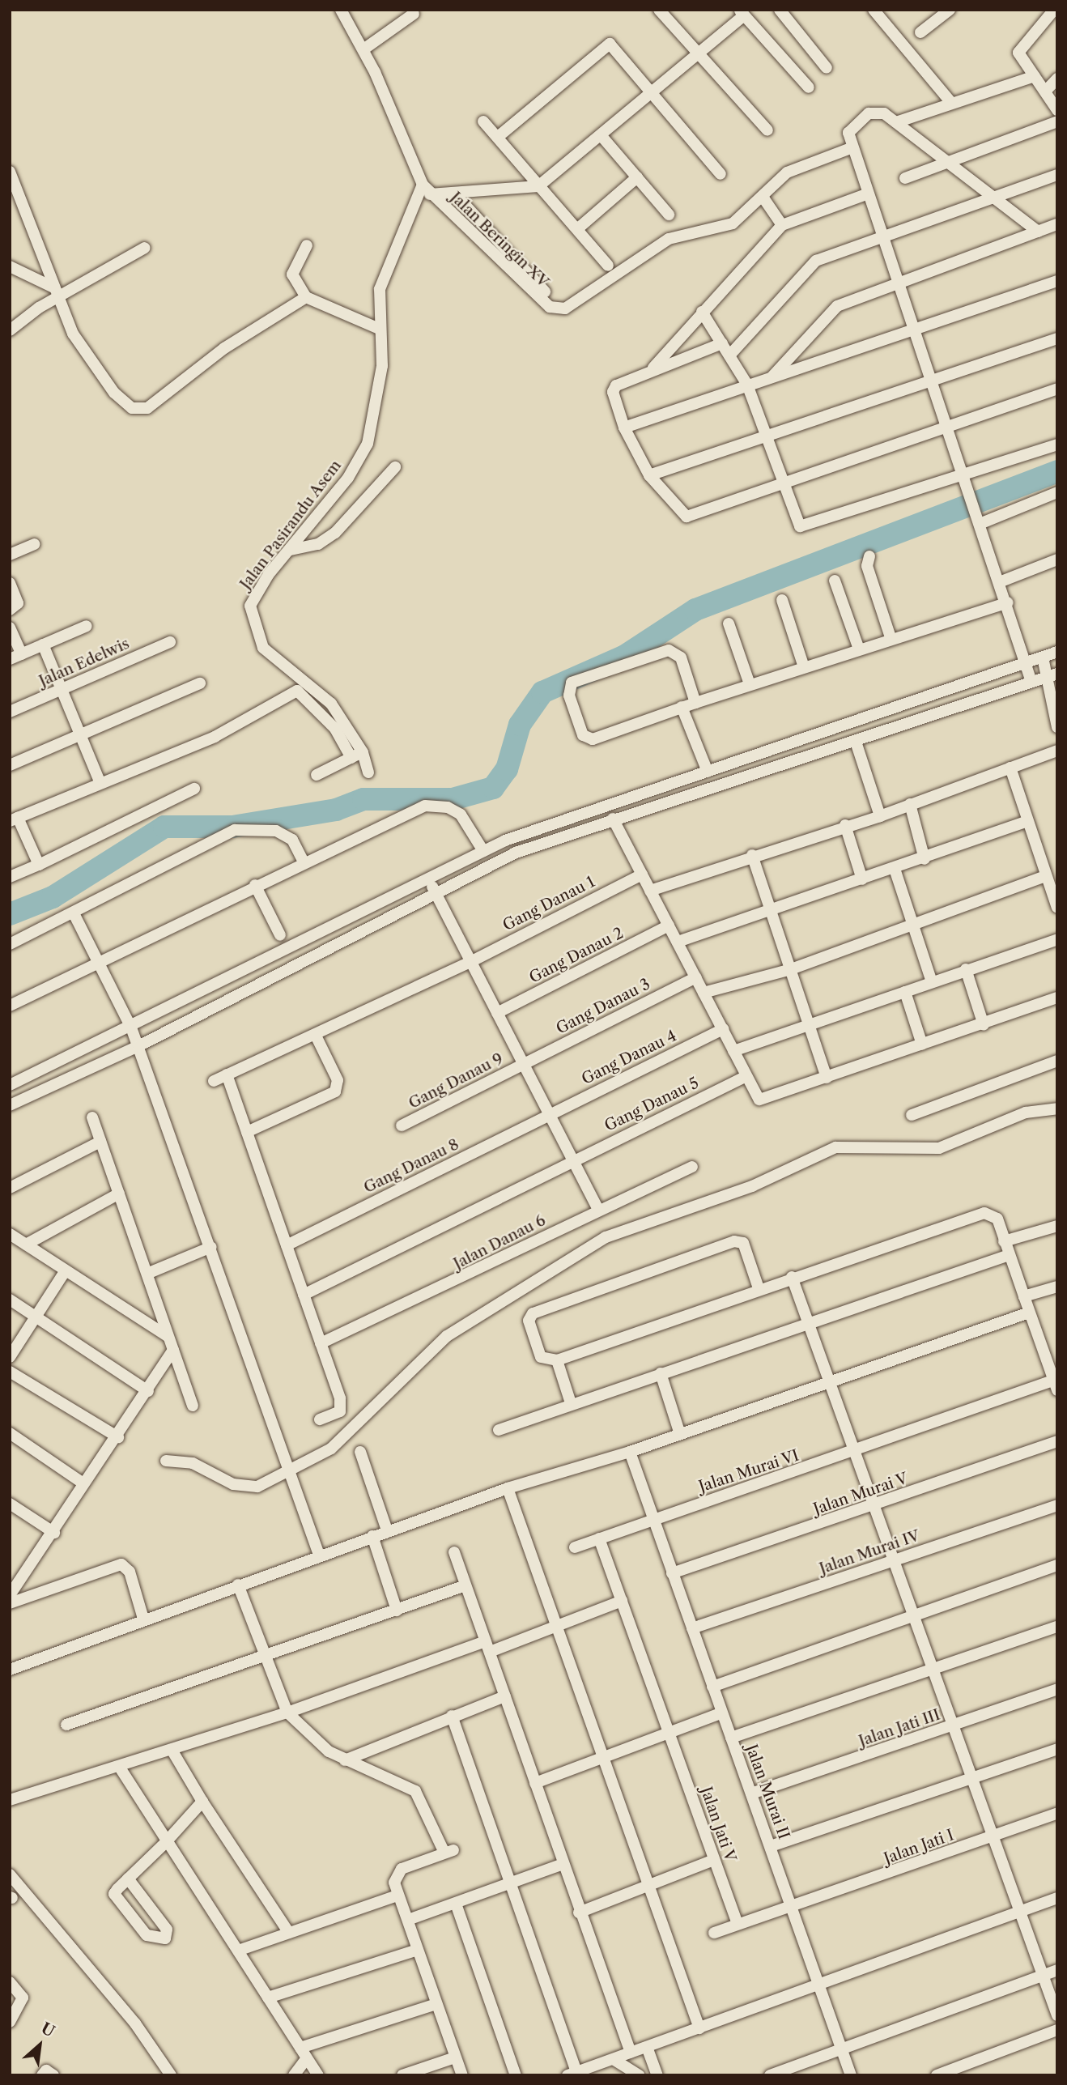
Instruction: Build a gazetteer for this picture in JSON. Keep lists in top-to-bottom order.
{
  "streets": {
    "street": [
      "Jalan Beringin XV",
      "Jalan Pasirandu Asem",
      "Jalan Edelwis",
      "Gang Danau 1",
      "Gang Danau 2",
      "Gang Danau 3",
      "Gang Danau 4",
      "Gang Danau 9",
      "Gang Danau 5",
      "Gang Danau 8",
      "Jalan Danau 6",
      "Jalan Murai VI",
      "Jalan Murai V",
      "Jalan Murai IV",
      "Jalan Jati III",
      "Jalan Murai II",
      "Jalan Jati V",
      "Jalan Jati I"
    ]
  },
  "crossings": [
    ["Jalan Beringin XV", "Jalan Pasirandu Asem"],
    ["Gang Danau 3", "Gang Danau 9"],
    ["Gang Danau 4", "Gang Danau 8"],
    ["Jalan Murai VI", "Jalan Murai II"],
    ["Jalan Murai VI", "Jalan Jati V"],
    ["Jalan Murai V", "Jalan Murai II"],
    ["Jalan Murai IV", "Jalan Murai II"],
    ["Jalan Jati III", "Jalan Murai II"],
    ["Jalan Murai II", "Jalan Jati I"],
    ["Jalan Jati V", "Jalan Jati I"]
  ],
  "north": "top right"
}
